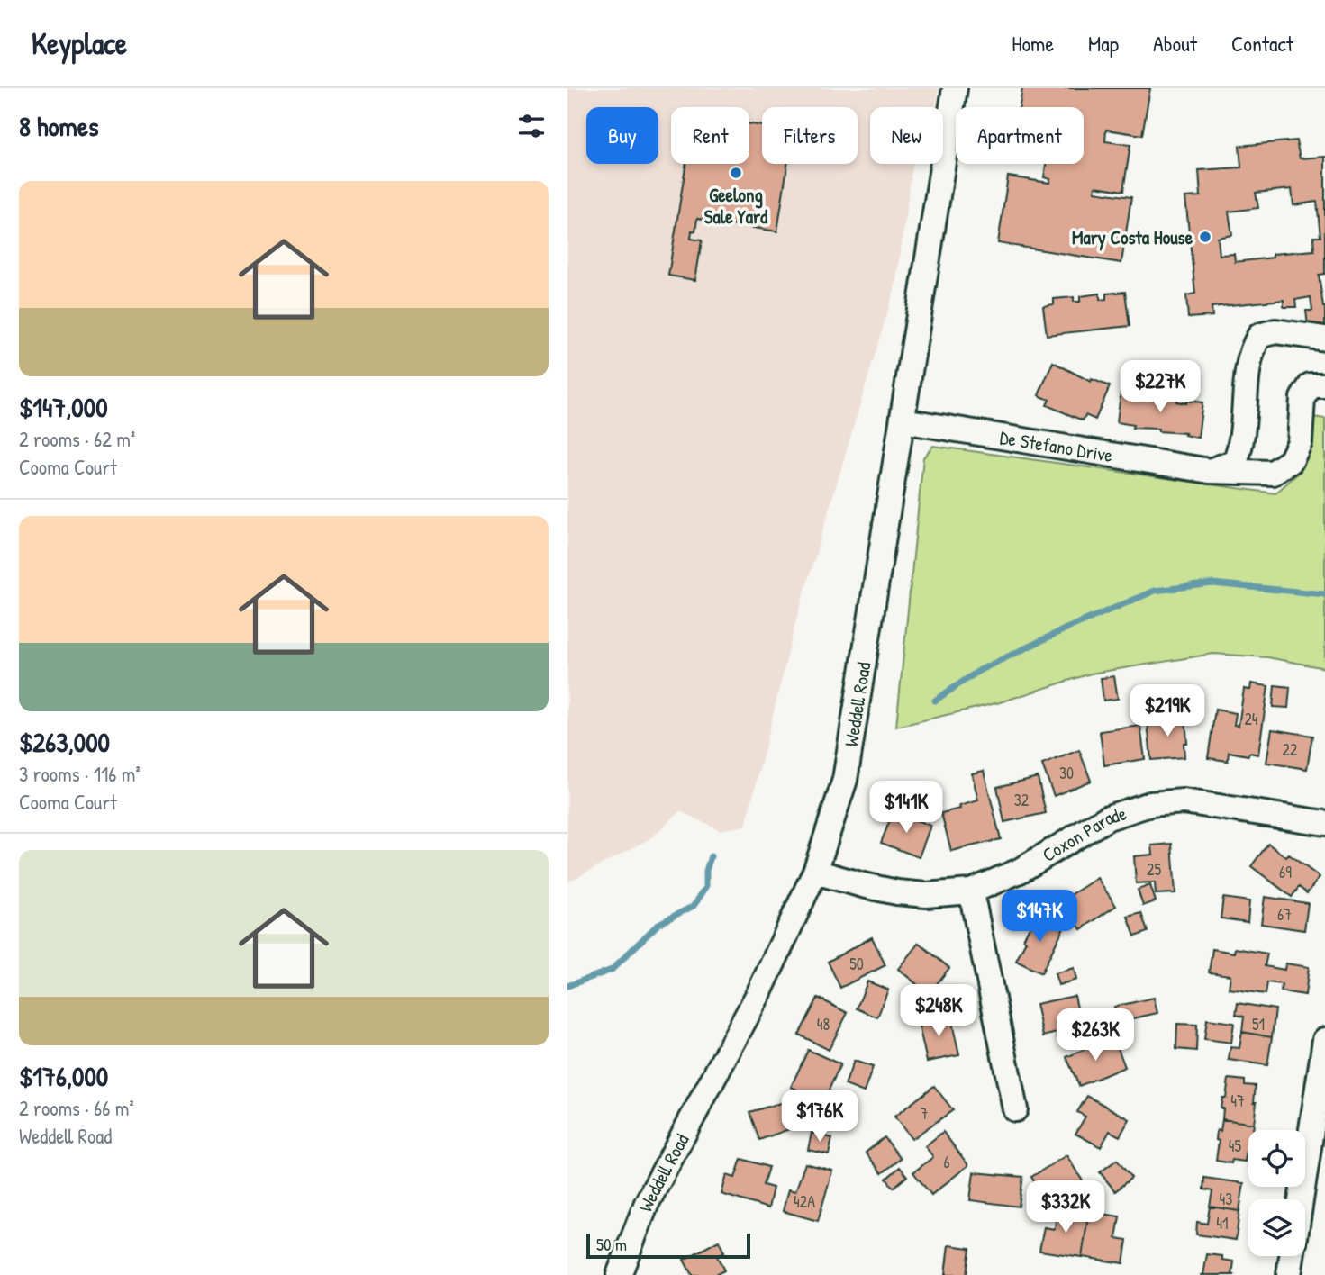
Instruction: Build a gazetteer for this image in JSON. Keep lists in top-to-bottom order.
{
  "streets": {
    "street": ["De Stefano Drive", "Weddell Road", "Coxon Parade"]
  },
  "crossings": [
    ["De Stefano Drive", "Weddell Road"],
    ["Weddell Road", "Coxon Parade"]
  ],
  "places": ["Geelong Sale Yard", "Mary Costa House"],
  "house_numbers": [
    "24",
    "22",
    "30",
    "32",
    "25",
    "69",
    "67",
    "50",
    "48",
    "51",
    "47",
    "7",
    "45",
    "6",
    "43",
    "42A",
    "41"
  ],
  "scale_bar": "50 m",
  "page": {
    "header": "Keyplace",
    "nav": [
      "Home",
      "Map",
      "About",
      "Contact"
    ],
    "heading": "8 homes",
    "chip": [
      "Buy",
      "Rent",
      "Filters",
      "New",
      "Apartment"
    ],
    "list": [
      {
        "name": "$147,000",
        "note": "2 rooms · 62 m² · Cooma Court"
      },
      {
        "name": "$263,000",
        "note": "3 rooms · 116 m² · Cooma Court"
      },
      {
        "name": "$176,000",
        "note": "2 rooms · 66 m² · Weddell Road"
      }
    ],
    "price": [
      "$227K",
      "$219K",
      "$141K",
      "$147K",
      "$248K",
      "$263K",
      "$176K",
      "$332K"
    ],
    "scale": "50 m"
  }
}
